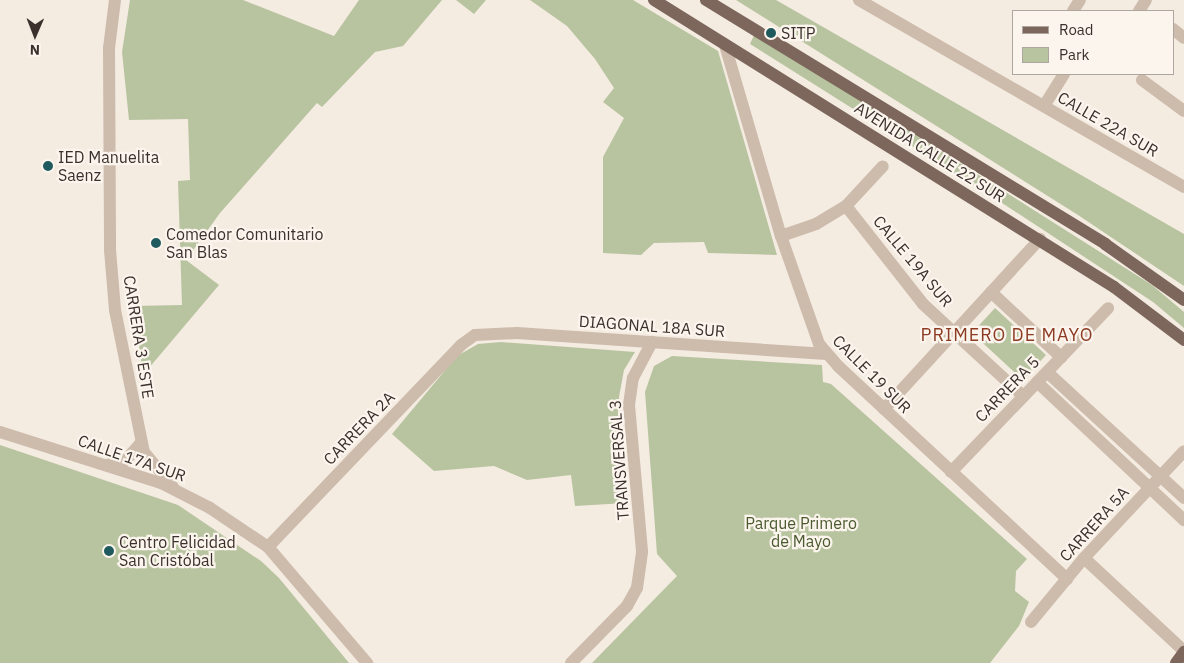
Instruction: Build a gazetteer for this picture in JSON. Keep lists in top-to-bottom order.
{
  "streets": {
    "main road": ["AVENIDA CALLE 22 SUR"],
    "street": [
      "CALLE 22A SUR",
      "CALLE 19A SUR",
      "DIAGONAL 18A SUR",
      "CARRERA 3 ESTE",
      "CALLE 19 SUR",
      "CARRERA 5",
      "CARRERA 2A",
      "CALLE 17A SUR",
      "TRANSVERSAL 3",
      "CARRERA 5A"
    ]
  },
  "crossings": [
    ["AVENIDA CALLE 22 SUR", "CALLE 19 SUR"],
    ["CALLE 19A SUR", "CARRERA 5"],
    ["DIAGONAL 18A SUR", "CALLE 19 SUR"],
    ["DIAGONAL 18A SUR", "CARRERA 2A"],
    ["DIAGONAL 18A SUR", "TRANSVERSAL 3"],
    ["CARRERA 3 ESTE", "CALLE 17A SUR"],
    ["CALLE 19 SUR", "CARRERA 5"],
    ["CALLE 19 SUR", "CARRERA 5A"],
    ["CARRERA 2A", "CALLE 17A SUR"]
  ],
  "districts": ["PRIMERO DE MAYO"],
  "parks": ["Parque Primero de Mayo"],
  "places": [
    "SITP",
    "IED Manuelita Saenz",
    "Comedor Comunitario San Blas",
    "Centro Felicidad San Cristóbal"
  ],
  "legend": ["Road", "Park"],
  "north": "bottom"
}
